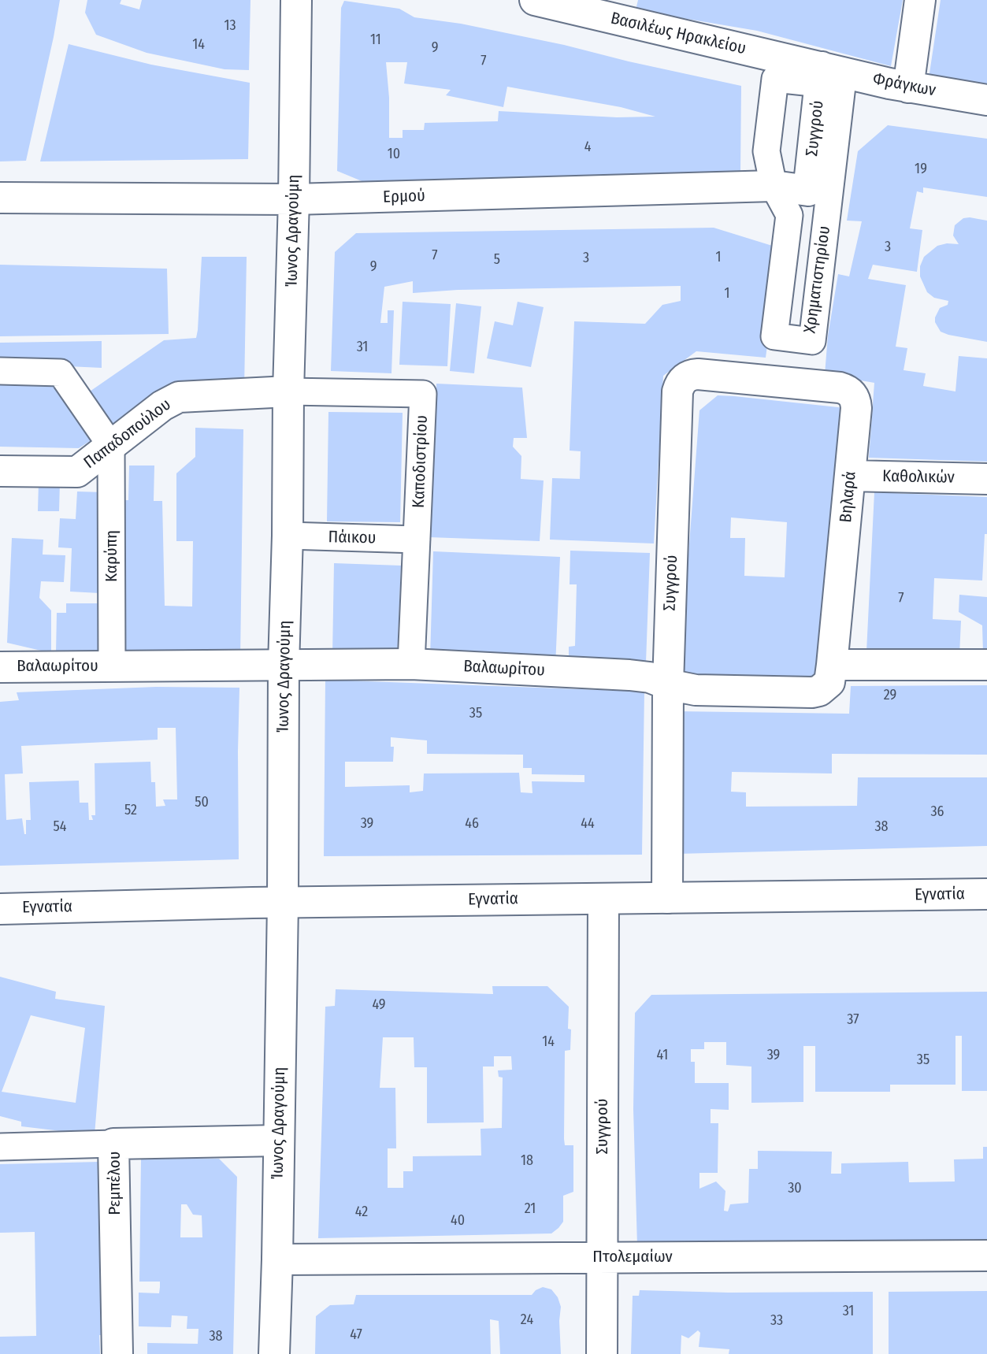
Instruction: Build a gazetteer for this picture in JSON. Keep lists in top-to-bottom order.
{
  "streets": {
    "street": [
      "Βασιλέως Ηρακλείου",
      "Φράγκων",
      "Συγγρού",
      "Ερμού",
      "Ίωνος Δραγούμη",
      "Χρηματιστηρίου",
      "Παπαδοπούλου",
      "Καποδιστρίου",
      "Καθολικών",
      "Βηλαρά",
      "Πάικου",
      "Καρύπη",
      "Βαλαωρίτου",
      "Εγνατία",
      "Ρεμπέλου",
      "Πτολεμαίων"
    ]
  },
  "crossings": [
    ["Βασιλέως Ηρακλείου", "Φράγκων"],
    ["Βασιλέως Ηρακλείου", "Συγγρού"],
    ["Βασιλέως Ηρακλείου", "Χρηματιστηρίου"],
    ["Φράγκων", "Συγγρού"],
    ["Φράγκων", "Χρηματιστηρίου"],
    ["Συγγρού", "Ερμού"],
    ["Συγγρού", "Χρηματιστηρίου"],
    ["Συγγρού", "Βηλαρά"],
    ["Συγγρού", "Βαλαωρίτου"],
    ["Συγγρού", "Εγνατία"],
    ["Συγγρού", "Πτολεμαίων"],
    ["Ερμού", "Ίωνος Δραγούμη"],
    ["Ερμού", "Χρηματιστηρίου"],
    ["Ίωνος Δραγούμη", "Παπαδοπούλου"],
    ["Ίωνος Δραγούμη", "Καποδιστρίου"],
    ["Ίωνος Δραγούμη", "Πάικου"],
    ["Ίωνος Δραγούμη", "Βαλαωρίτου"],
    ["Ίωνος Δραγούμη", "Εγνατία"],
    ["Ίωνος Δραγούμη", "Ρεμπέλου"],
    ["Ίωνος Δραγούμη", "Πτολεμαίων"],
    ["Παπαδοπούλου", "Καποδιστρίου"],
    ["Παπαδοπούλου", "Καρύπη"],
    ["Καποδιστρίου", "Πάικου"],
    ["Καποδιστρίου", "Βαλαωρίτου"],
    ["Καθολικών", "Βηλαρά"],
    ["Βηλαρά", "Βαλαωρίτου"],
    ["Καρύπη", "Βαλαωρίτου"]
  ],
  "house_numbers": [
    "13",
    "11",
    "14",
    "9",
    "7",
    "4",
    "10",
    "19",
    "3",
    "7",
    "1",
    "3",
    "5",
    "9",
    "1",
    "31",
    "7",
    "29",
    "35",
    "50",
    "52",
    "36",
    "39",
    "46",
    "44",
    "54",
    "38",
    "49",
    "37",
    "14",
    "41",
    "39",
    "35",
    "18",
    "30",
    "21",
    "42",
    "40",
    "31",
    "24",
    "33",
    "47",
    "38"
  ]
}
